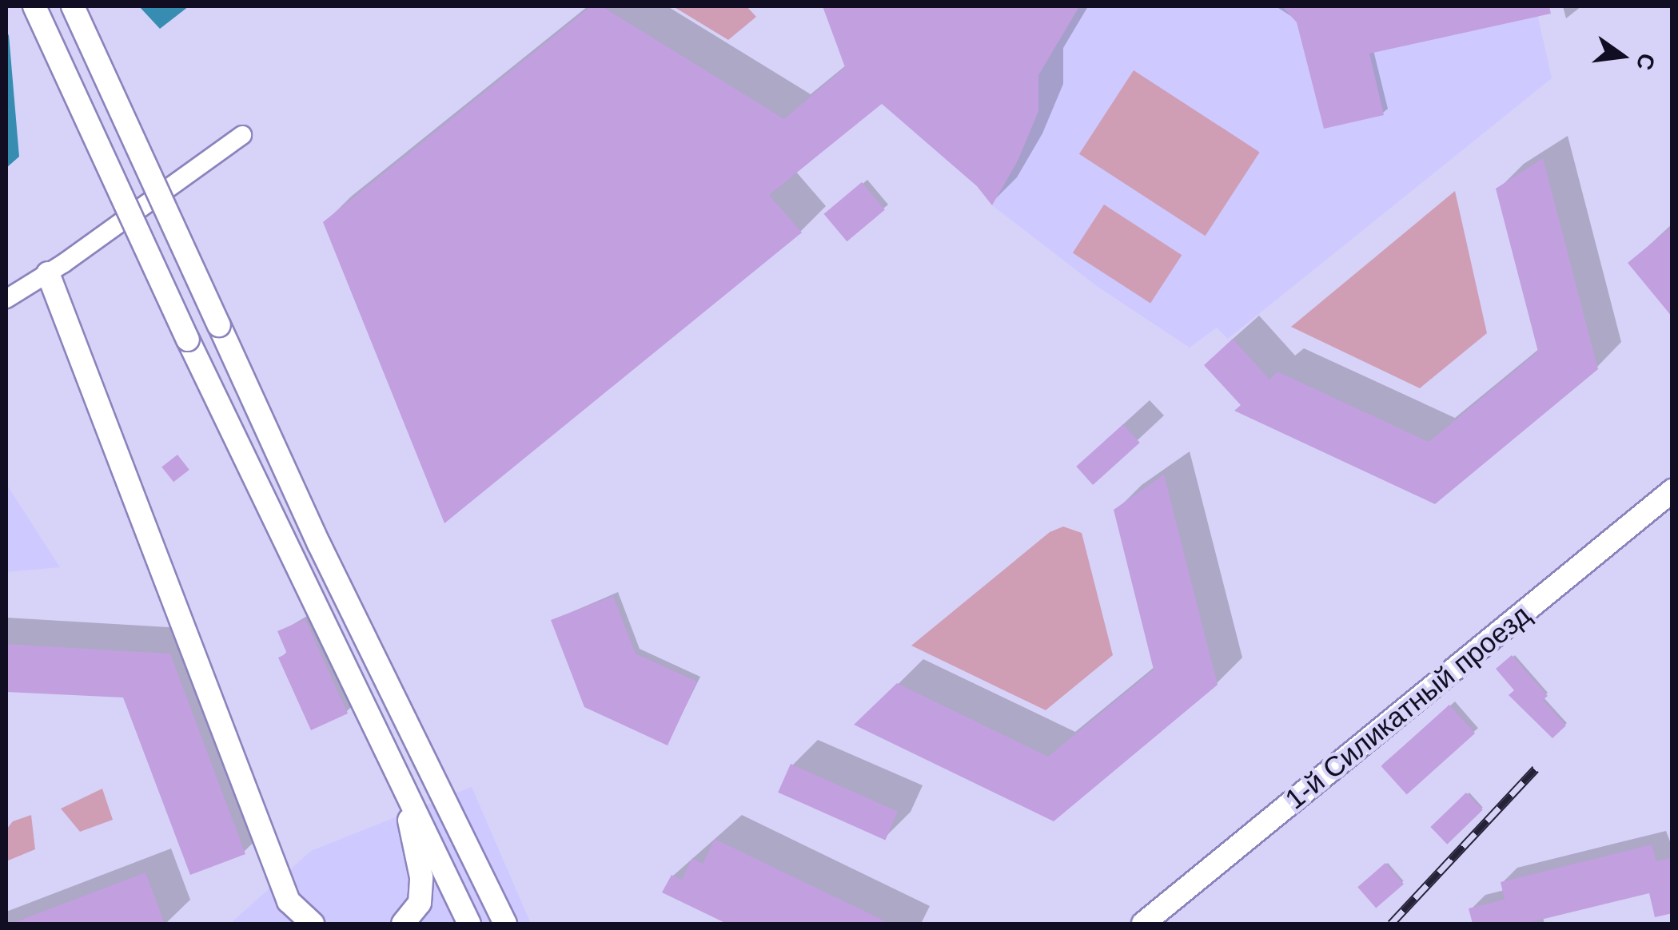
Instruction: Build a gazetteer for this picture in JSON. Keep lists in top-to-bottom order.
{
  "streets": {
    "street": ["1-й Силикатный проезд"]
  },
  "north": "right"
}
